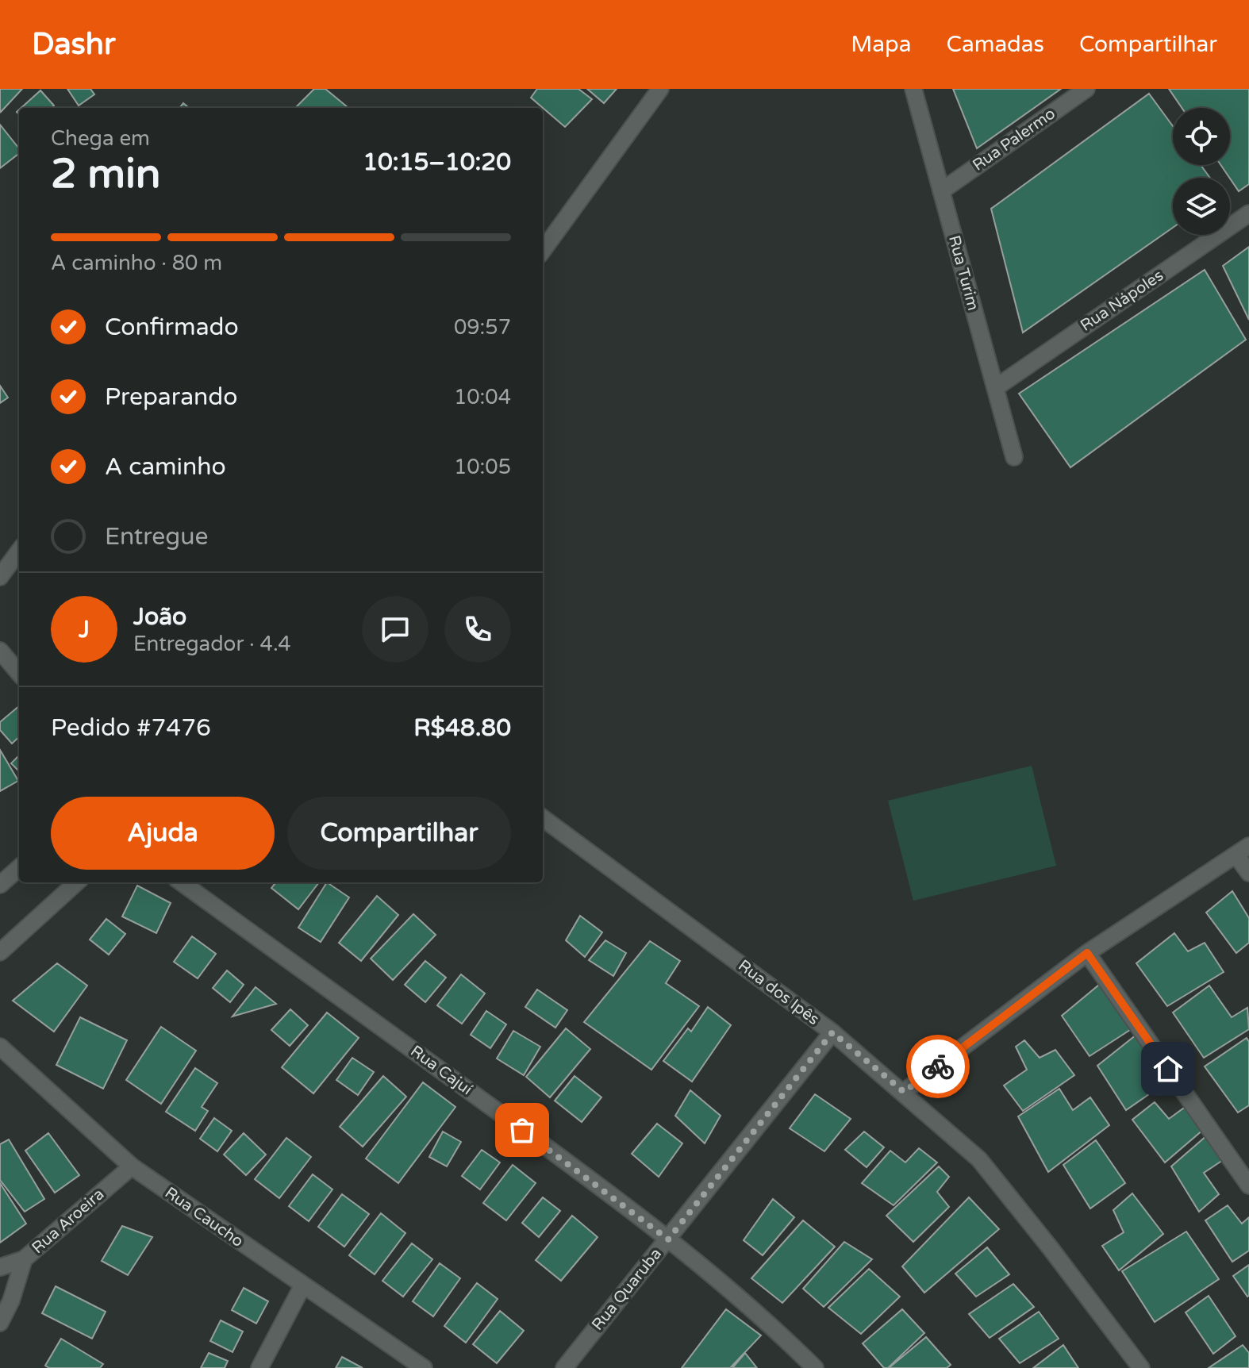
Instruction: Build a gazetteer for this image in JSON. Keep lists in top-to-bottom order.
{
  "streets": {
    "street": [
      "Rua Palermo",
      "Rua Turim",
      "Rua Nápoles",
      "Rua dos Ipês",
      "Rua Cajuí",
      "Rua Caucho",
      "Rua Aroeira",
      "Rua Quaruba"
    ]
  },
  "crossings": [
    ["Rua Palermo", "Rua Turim"],
    ["Rua Turim", "Rua Nápoles"],
    ["Rua dos Ipês", "Rua Quaruba"],
    ["Rua Cajuí", "Rua Quaruba"],
    ["Rua Caucho", "Rua Aroeira"]
  ],
  "page": {
    "header": "Dashr",
    "nav": ["Mapa", "Camadas", "Compartilhar"],
    "heading": ["2 min", "Chega em", "10:15–10:20"],
    "panel": [
      "João",
      "Entregador · 4.4",
      "Pedido #7476",
      "R$48.80"
    ],
    "bar": "A caminho · 80 m",
    "list": [
      ["Confirmado", "09:57"],
      ["Preparando", "10:04"],
      ["A caminho", "10:05"],
      "Entregue"
    ],
    "round": "J",
    "buttons": ["Ajuda", "Compartilhar"]
  }
}
